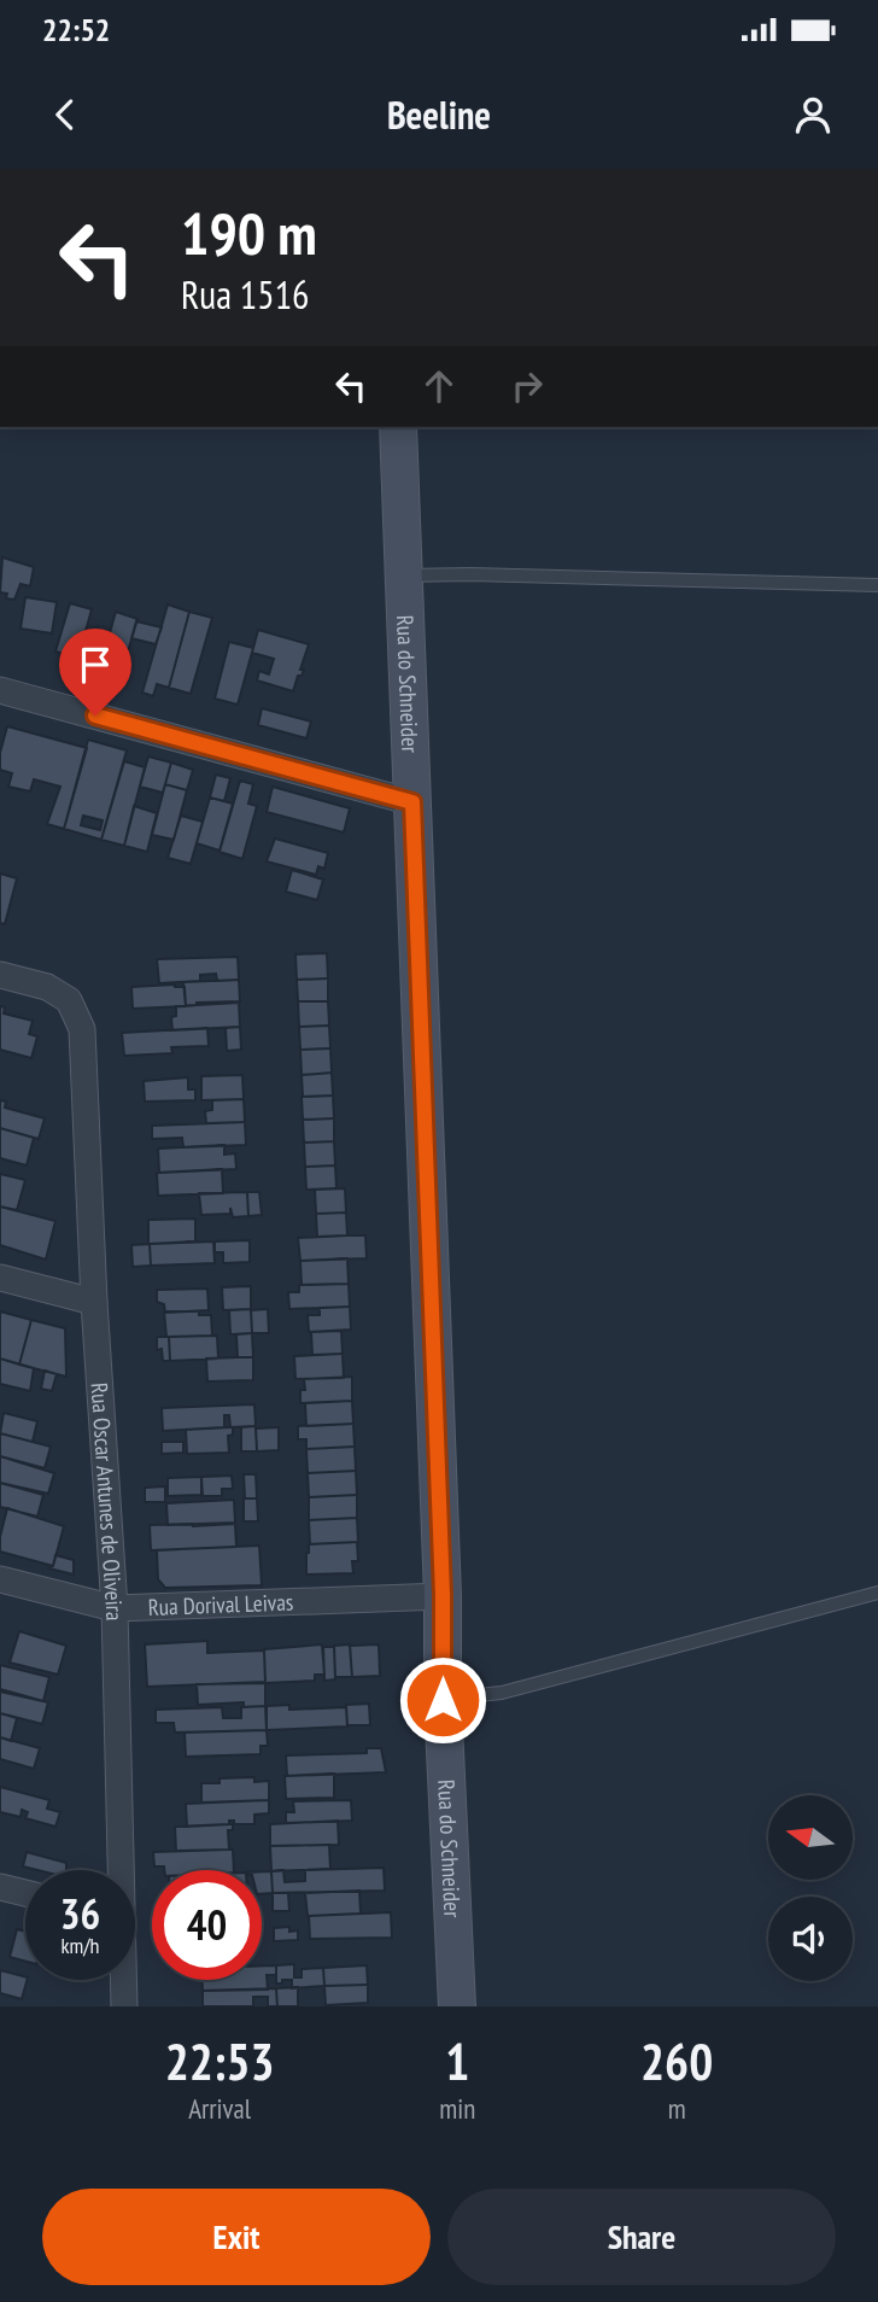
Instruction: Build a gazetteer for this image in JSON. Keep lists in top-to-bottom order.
{
  "streets": {
    "street": ["Rua do Schneider", "Rua Oscar Antunes de Oliveira", "Rua Dorival Leivas"]
  },
  "crossings": [
    ["Rua do Schneider", "Rua Dorival Leivas"],
    ["Rua Oscar Antunes de Oliveira", "Rua Dorival Leivas"]
  ],
  "north": "left",
  "page": {
    "status": "22:52",
    "header": "Beeline",
    "turn": ["190 m", "Rua 1516"],
    "speed": "36 km/h",
    "limit": "40",
    "eta": [
      "22:53",
      "Arrival",
      "1",
      "min",
      "260",
      "m"
    ],
    "buttons": ["Exit", "Share"]
  }
}
